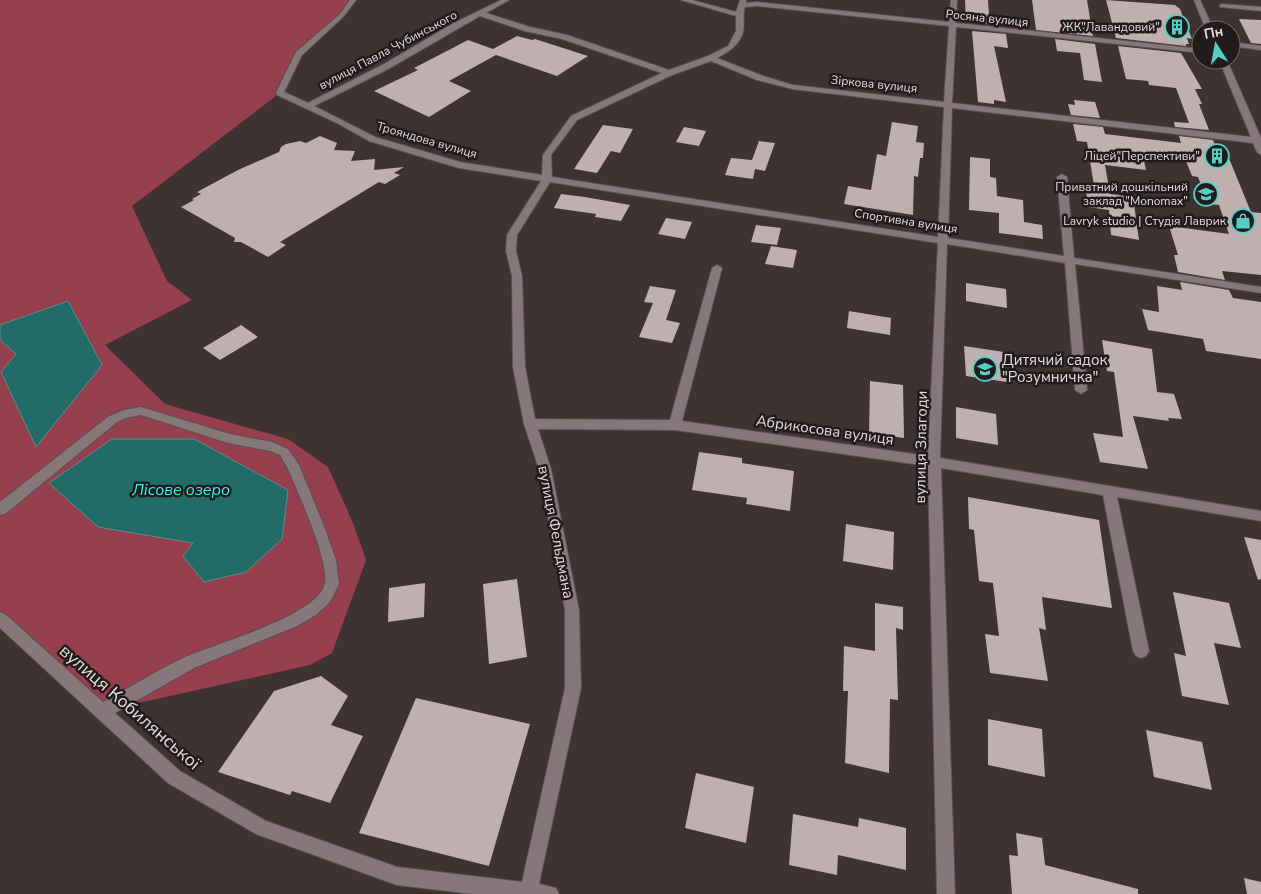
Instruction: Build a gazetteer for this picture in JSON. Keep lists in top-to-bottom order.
{
  "streets": {
    "street": [
      "Росяна вулиця",
      "вулиця Павла Чубинського",
      "Зіркова вулиця",
      "Трояндова вулиця",
      "Спортивна вулиця",
      "Абрикосова вулиця",
      "вулиця Злагоди",
      "вулиця Фельдмана",
      "вулиця Кобилянської"
    ]
  },
  "crossings": [
    ["Росяна вулиця", "вулиця Злагоди"],
    ["вулиця Павла Чубинського", "Трояндова вулиця"],
    ["Зіркова вулиця", "вулиця Злагоди"],
    ["Трояндова вулиця", "Спортивна вулиця"],
    ["Трояндова вулиця", "вулиця Фельдмана"],
    ["Спортивна вулиця", "вулиця Злагоди"],
    ["Спортивна вулиця", "вулиця Фельдмана"],
    ["Абрикосова вулиця", "вулиця Злагоди"],
    ["Абрикосова вулиця", "вулиця Фельдмана"],
    ["вулиця Фельдмана", "вулиця Кобилянської"]
  ],
  "water": ["Лісове озеро"],
  "places": {
    "building": ["ЖК\"Лавандовий\"", "Ліцей\"Перспективи\""],
    "school or university": ["Приватний дошкільний заклад \"Monomax\"", "Дитячий садок \"Розумничка\""],
    "shop": ["Lavryk studio | Студія Лаврик"]
  },
  "north": "top"
}
